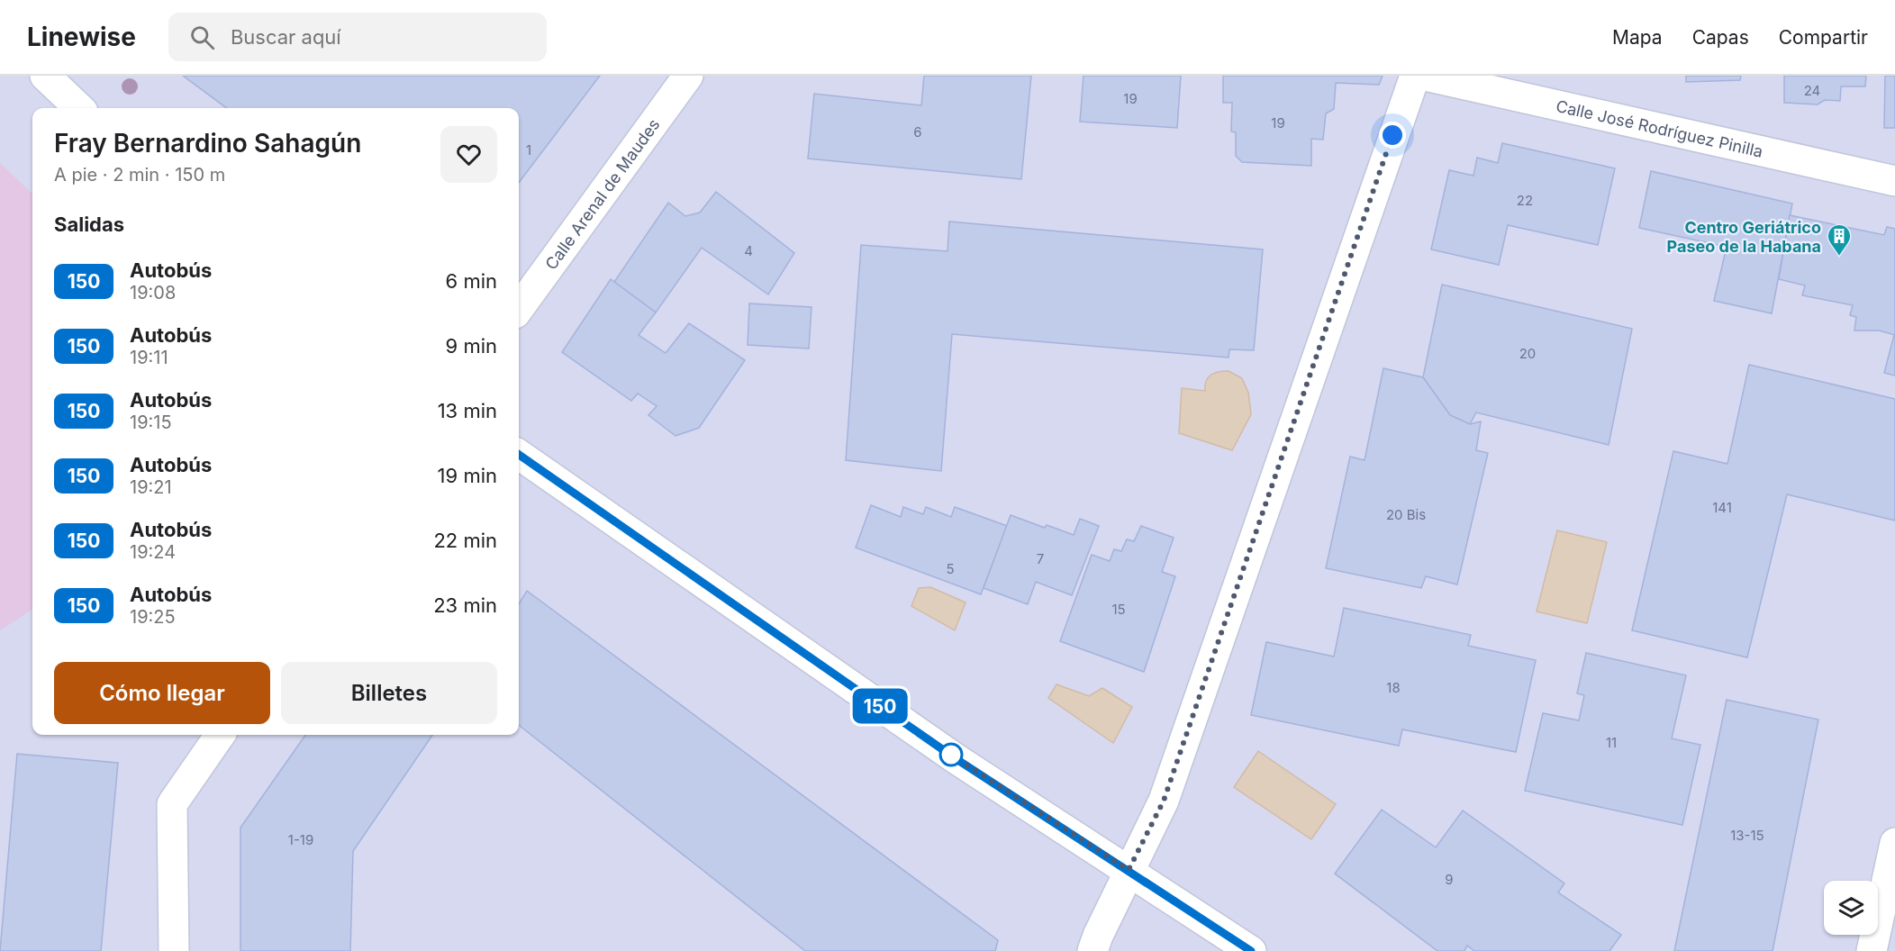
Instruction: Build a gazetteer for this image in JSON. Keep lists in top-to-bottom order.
{
  "streets": {
    "street": ["Calle José Rodríguez Pinilla", "Calle Arenal de Maudes"]
  },
  "places": {
    "building": ["Centro Geriátrico Paseo de la Habana"]
  },
  "lines": ["bus line 150"],
  "house_numbers": [
    "24",
    "19",
    "19",
    "6",
    "1",
    "22",
    "4",
    "20",
    "141",
    "20 Bis",
    "7",
    "5",
    "15",
    "18",
    "11",
    "13-15",
    "1-19",
    "9"
  ],
  "page": {
    "header": "Linewise",
    "search": "Buscar aquí",
    "nav": ["Mapa", "Capas", "Compartir"],
    "on_map": "150",
    "heading": [
      ["Fray Bernardino Sahagún", "A pie · 2 min · 150 m"],
      "Salidas"
    ],
    "list": [
      {
        "mark": "150",
        "name": "Autobús",
        "note": "19:08",
        "value": "6 min"
      },
      {
        "mark": "150",
        "name": "Autobús",
        "note": "19:11",
        "value": "9 min"
      },
      {
        "mark": "150",
        "name": "Autobús",
        "note": "19:15",
        "value": "13 min"
      },
      {
        "mark": "150",
        "name": "Autobús",
        "note": "19:21",
        "value": "19 min"
      },
      {
        "mark": "150",
        "name": "Autobús",
        "note": "19:24",
        "value": "22 min"
      },
      {
        "mark": "150",
        "name": "Autobús",
        "note": "19:25",
        "value": "23 min"
      }
    ],
    "buttons": ["Cómo llegar", "Billetes"]
  }
}
